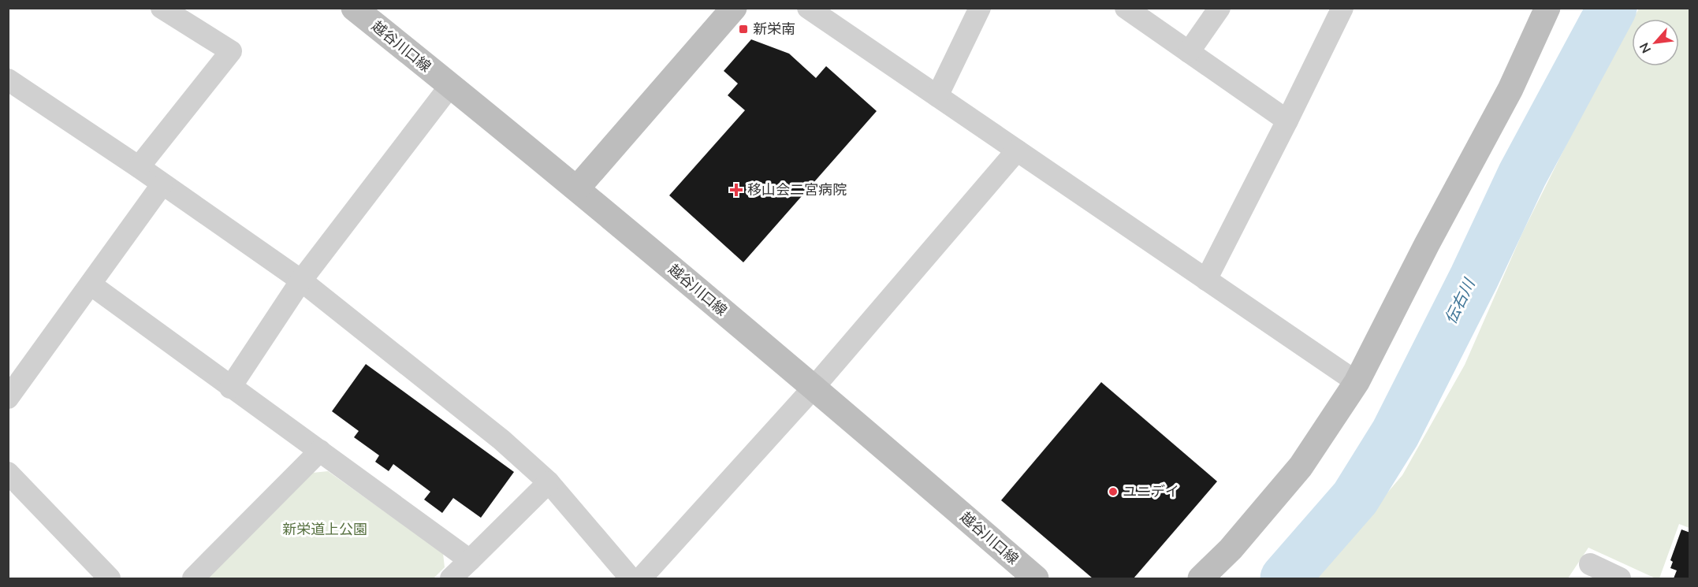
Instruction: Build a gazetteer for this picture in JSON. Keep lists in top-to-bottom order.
{
  "streets": {
    "street": ["越谷川口線"]
  },
  "water": ["伝右川"],
  "parks": ["新栄道上公園"],
  "places": {
    "transit": ["新栄南"],
    "health": ["移山会二宮病院"],
    "other": ["ユニデイ"]
  },
  "north": "bottom left"
}
